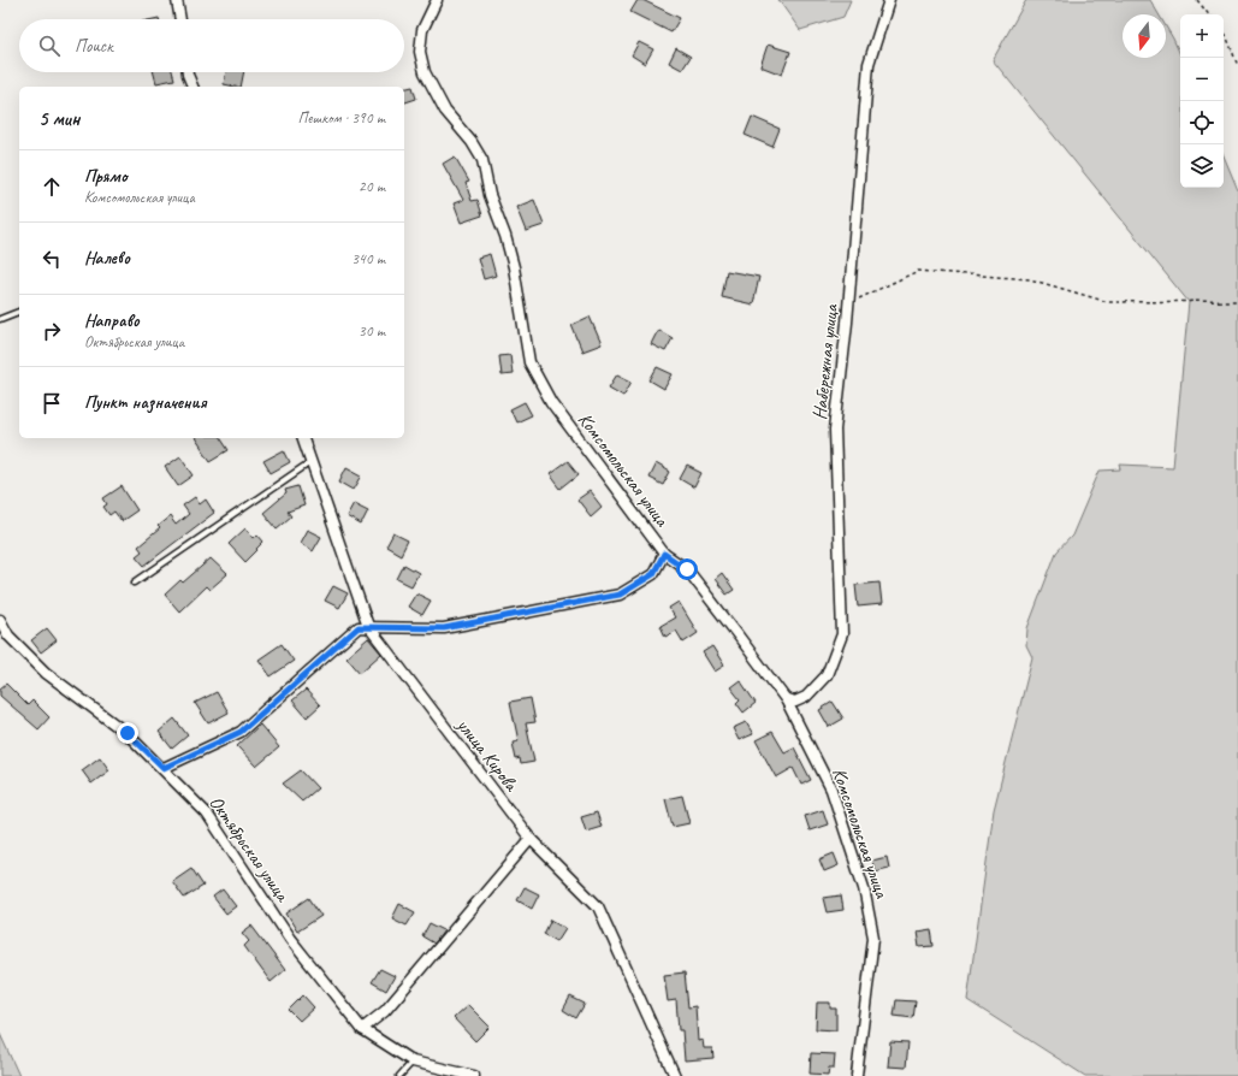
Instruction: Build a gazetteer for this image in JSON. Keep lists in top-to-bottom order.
{
  "streets": {
    "street": [
      "Набережная улица",
      "Комсомольская улица",
      "улица Кирова",
      "Октябрьская улица"
    ]
  },
  "crossings": [
    ["Набережная улица", "Комсомольская улица"]
  ],
  "north": "bottom",
  "page": {
    "map_buttons": ["+", "−"],
    "search": "Поиск",
    "heading": ["5 мин", "Пешком · 390 m"],
    "list": [
      ["Прямо", "Комсомольская улица", "20 m"],
      ["Налево", "340 m"],
      ["Направо", "Октябрьская улица", "30 m"],
      "Пункт назначения"
    ]
  }
}
